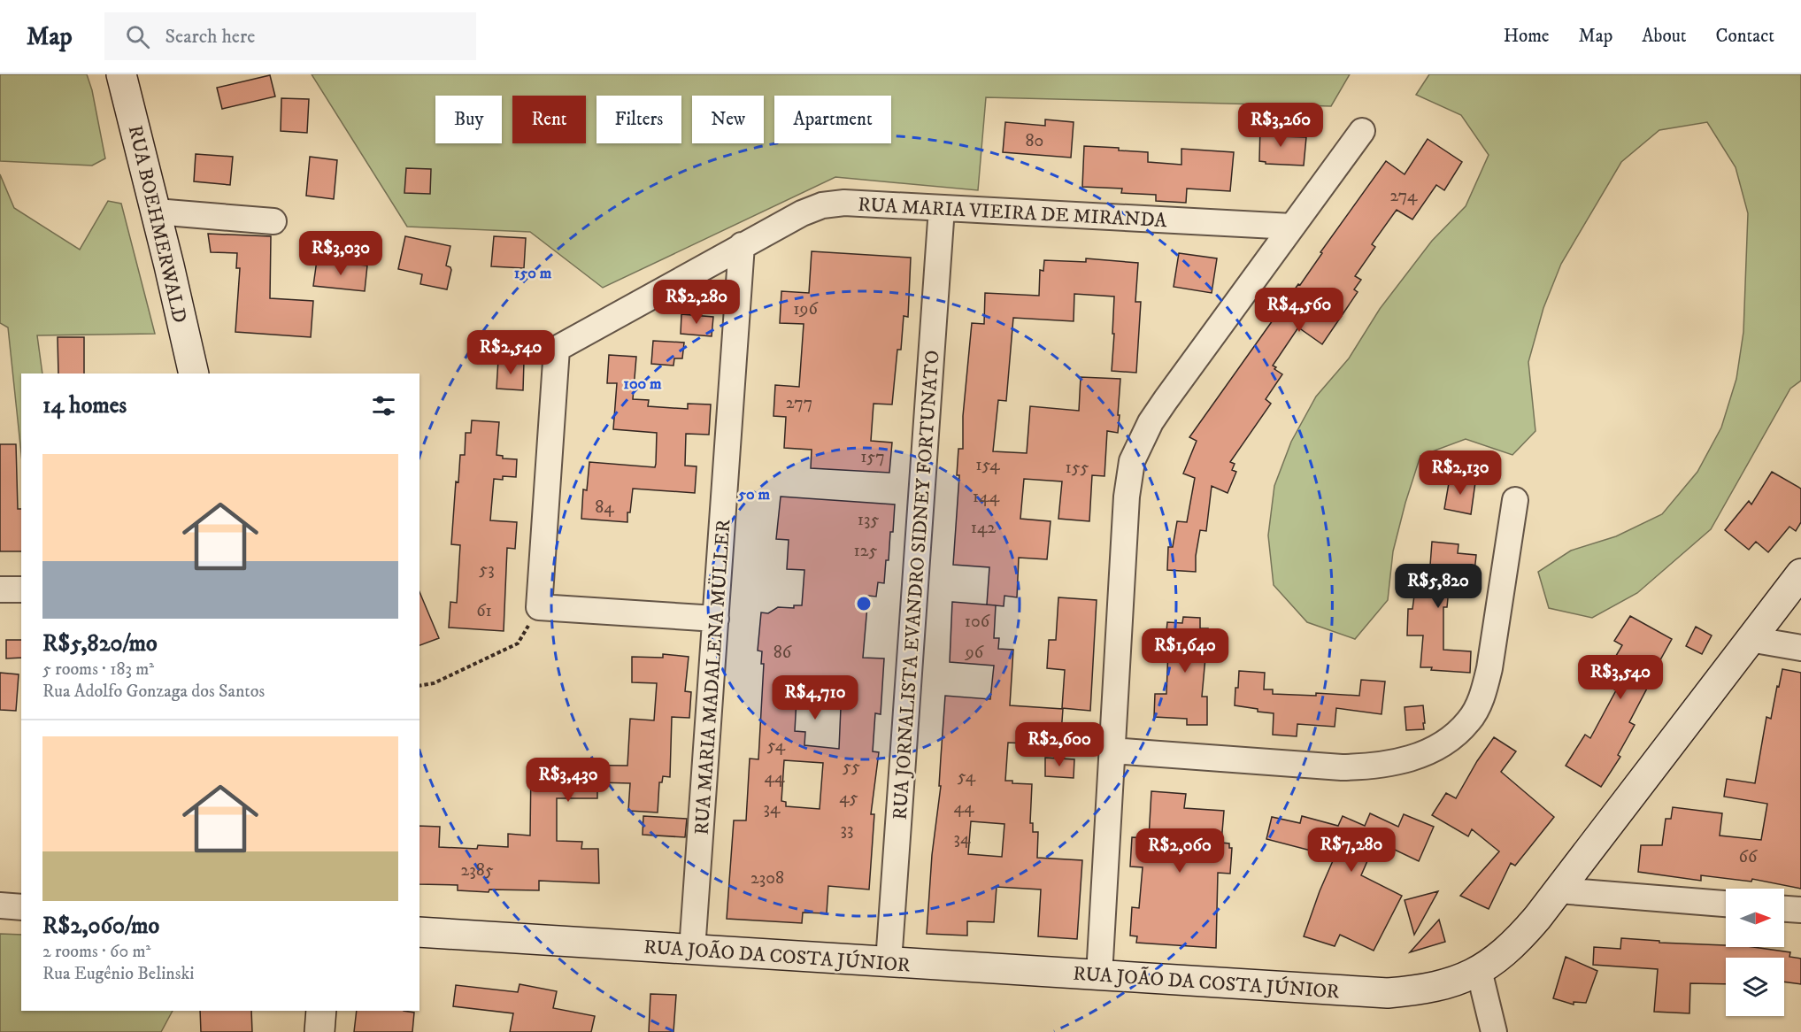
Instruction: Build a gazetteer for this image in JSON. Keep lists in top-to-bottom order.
{
  "streets": {
    "main road": ["RUA BOEHMERWALD", "RUA JOÃO DA COSTA JÚNIOR"],
    "street": ["RUA MARIA VIEIRA DE MIRANDA", "RUA JORNALISTA EVANDRO SIDNEY FORTUNATO", "RUA MARIA MADALENA MÜLLER"]
  },
  "crossings": [
    ["RUA MARIA VIEIRA DE MIRANDA", "RUA JORNALISTA EVANDRO SIDNEY FORTUNATO"],
    ["RUA MARIA VIEIRA DE MIRANDA", "RUA MARIA MADALENA MÜLLER"],
    ["RUA JORNALISTA EVANDRO SIDNEY FORTUNATO", "RUA JOÃO DA COSTA JÚNIOR"],
    ["RUA MARIA MADALENA MÜLLER", "RUA JOÃO DA COSTA JÚNIOR"]
  ],
  "house_numbers": [
    "80",
    "274",
    "196",
    "277",
    "157",
    "154",
    "155",
    "144",
    "84",
    "135",
    "142",
    "125",
    "53",
    "61",
    "106",
    "86",
    "96",
    "54",
    "55",
    "54",
    "44",
    "45",
    "44",
    "34",
    "33",
    "34",
    "66",
    "2385",
    "2308"
  ],
  "north": "right",
  "page": {
    "header": "Map",
    "search": "Search here",
    "nav": [
      "Home",
      "Map",
      "About",
      "Contact"
    ],
    "chip": [
      "Buy",
      "Rent",
      "Filters",
      "New",
      "Apartment"
    ],
    "price": [
      "R$3,260",
      "R$3,030",
      "R$2,280",
      "R$4,560",
      "R$2,540",
      "R$2,130",
      "R$5,820",
      "R$1,640",
      "R$3,540",
      "R$4,710",
      "R$2,600",
      "R$3,430",
      "R$7,280",
      "R$2,060"
    ],
    "heading": "14 homes",
    "list": [
      {
        "name": "R$5,820/mo",
        "note": "5 rooms · 183 m² · Rua Adolfo Gonzaga dos Santos"
      },
      {
        "name": "R$2,060/mo",
        "note": "2 rooms · 60 m² · Rua Eugênio Belinski"
      }
    ]
  },
  "rings": ["150 m", "100 m", "50 m"]
}
